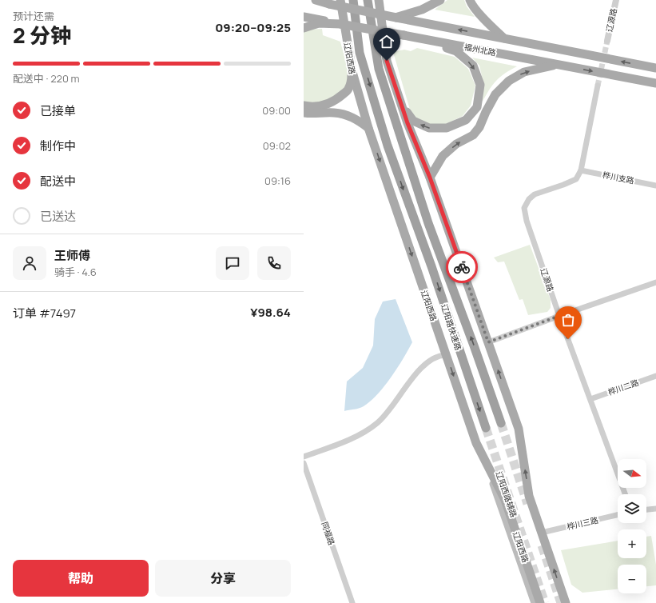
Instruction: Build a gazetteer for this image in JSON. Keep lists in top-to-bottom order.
{
  "streets": {
    "highway": ["辽阳西路", "辽阳路快速路"],
    "main road": ["福州北路", "辽阳西路辅路"],
    "street": [
      "辽源路",
      "桦川支路",
      "桦川二路",
      "桦川三路",
      "同福路"
    ]
  },
  "crossings": [
    ["辽源路", "桦川支路"],
    ["辽源路", "桦川二路"],
    ["辽阳西路", "辽阳路快速路"],
    ["辽阳西路", "辽阳西路辅路"]
  ],
  "north": "right",
  "page": {
    "heading": ["2 分钟", "预计还需", "09:20–09:25"],
    "panel": [
      "王师傅",
      "骑手 · 4.6",
      "订单 #7497",
      "¥98.64"
    ],
    "bar": "配送中 · 220 m",
    "list": [
      ["已接单", "09:00"],
      ["制作中", "09:02"],
      ["配送中", "09:16"],
      "已送达"
    ],
    "map_buttons": ["+", "−"],
    "buttons": ["帮助", "分享"]
  }
}
